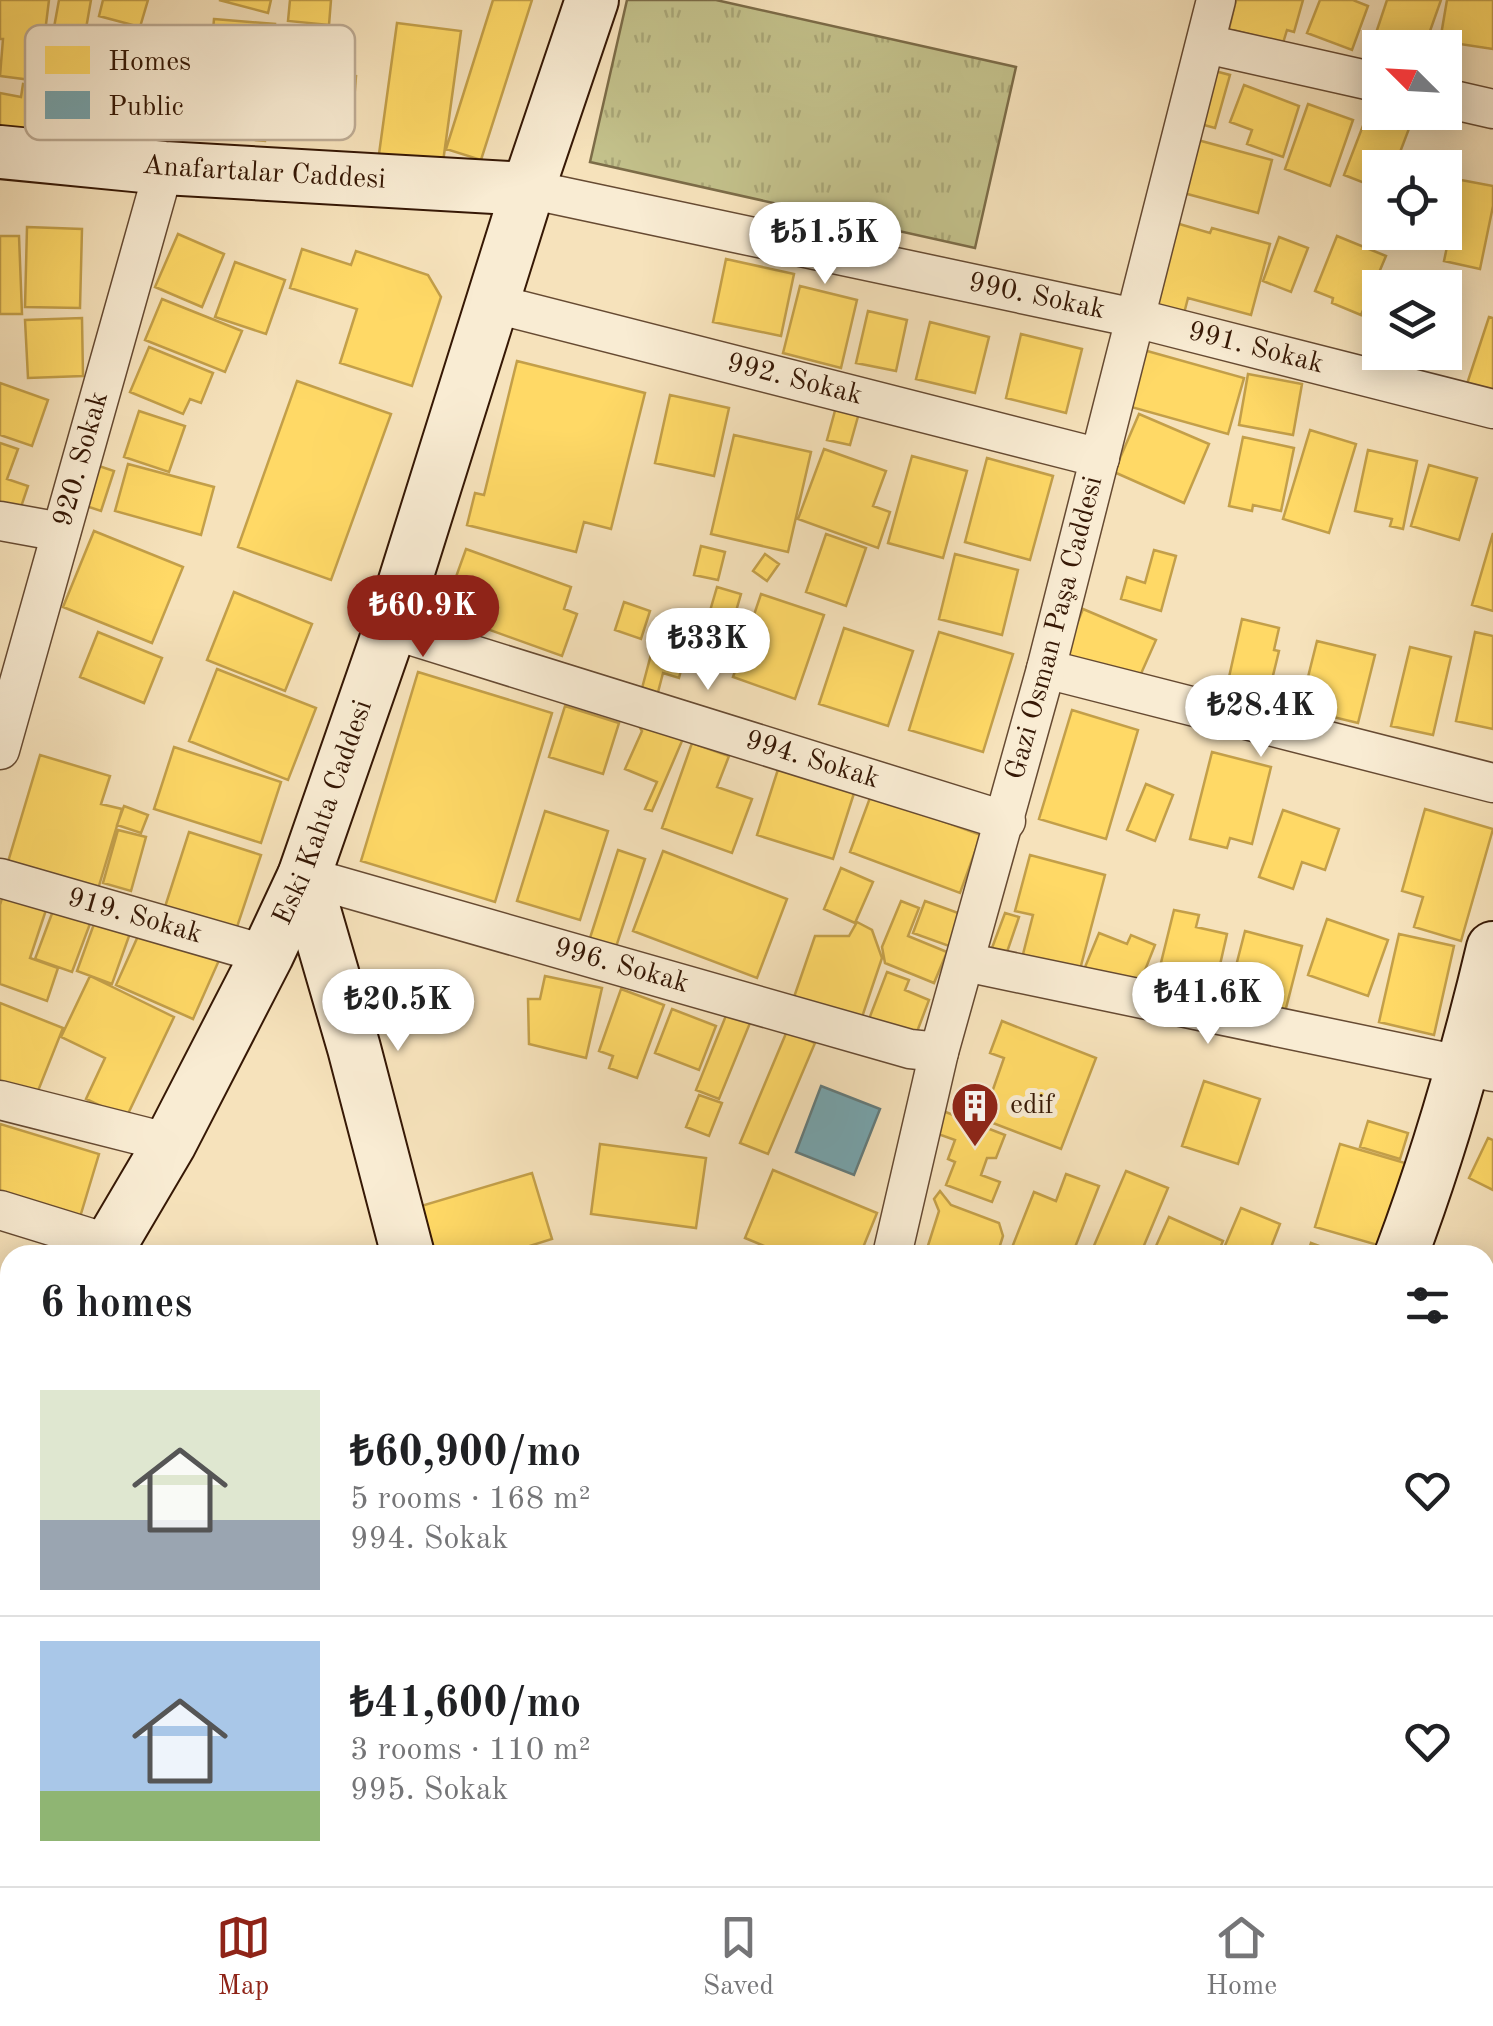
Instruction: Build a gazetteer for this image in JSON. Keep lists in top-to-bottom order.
{
  "streets": {
    "main road": ["Anafartalar Caddesi", "Eski Kahta Caddesi"],
    "street": [
      "990. Sokak",
      "991. Sokak",
      "992. Sokak",
      "920. Sokak",
      "Gazi Osman Paşa Caddesi",
      "994. Sokak",
      "919. Sokak",
      "996. Sokak"
    ]
  },
  "crossings": [
    ["Anafartalar Caddesi", "990. Sokak"],
    ["Anafartalar Caddesi", "920. Sokak"],
    ["Anafartalar Caddesi", "Eski Kahta Caddesi"],
    ["990. Sokak", "991. Sokak"],
    ["990. Sokak", "Gazi Osman Paşa Caddesi"],
    ["990. Sokak", "Eski Kahta Caddesi"],
    ["991. Sokak", "Gazi Osman Paşa Caddesi"],
    ["992. Sokak", "Gazi Osman Paşa Caddesi"],
    ["992. Sokak", "Eski Kahta Caddesi"],
    ["Gazi Osman Paşa Caddesi", "994. Sokak"],
    ["Gazi Osman Paşa Caddesi", "996. Sokak"],
    ["994. Sokak", "Eski Kahta Caddesi"],
    ["Eski Kahta Caddesi", "919. Sokak"],
    ["Eski Kahta Caddesi", "996. Sokak"]
  ],
  "places": {
    "building": ["edif"]
  },
  "legend": ["Homes", "Public"],
  "north": "top left",
  "page": {
    "price": [
      "₺51.5K",
      "₺60.9K",
      "₺33K",
      "₺28.4K",
      "₺41.6K",
      "₺20.5K"
    ],
    "heading": "6 homes",
    "list": [
      {
        "name": "₺60,900/mo",
        "note": "5 rooms · 168 m² · 994. Sokak"
      },
      {
        "name": "₺41,600/mo",
        "note": "3 rooms · 110 m² · 995. Sokak"
      }
    ],
    "tabs": ["Map", "Saved", "Home"]
  }
}
